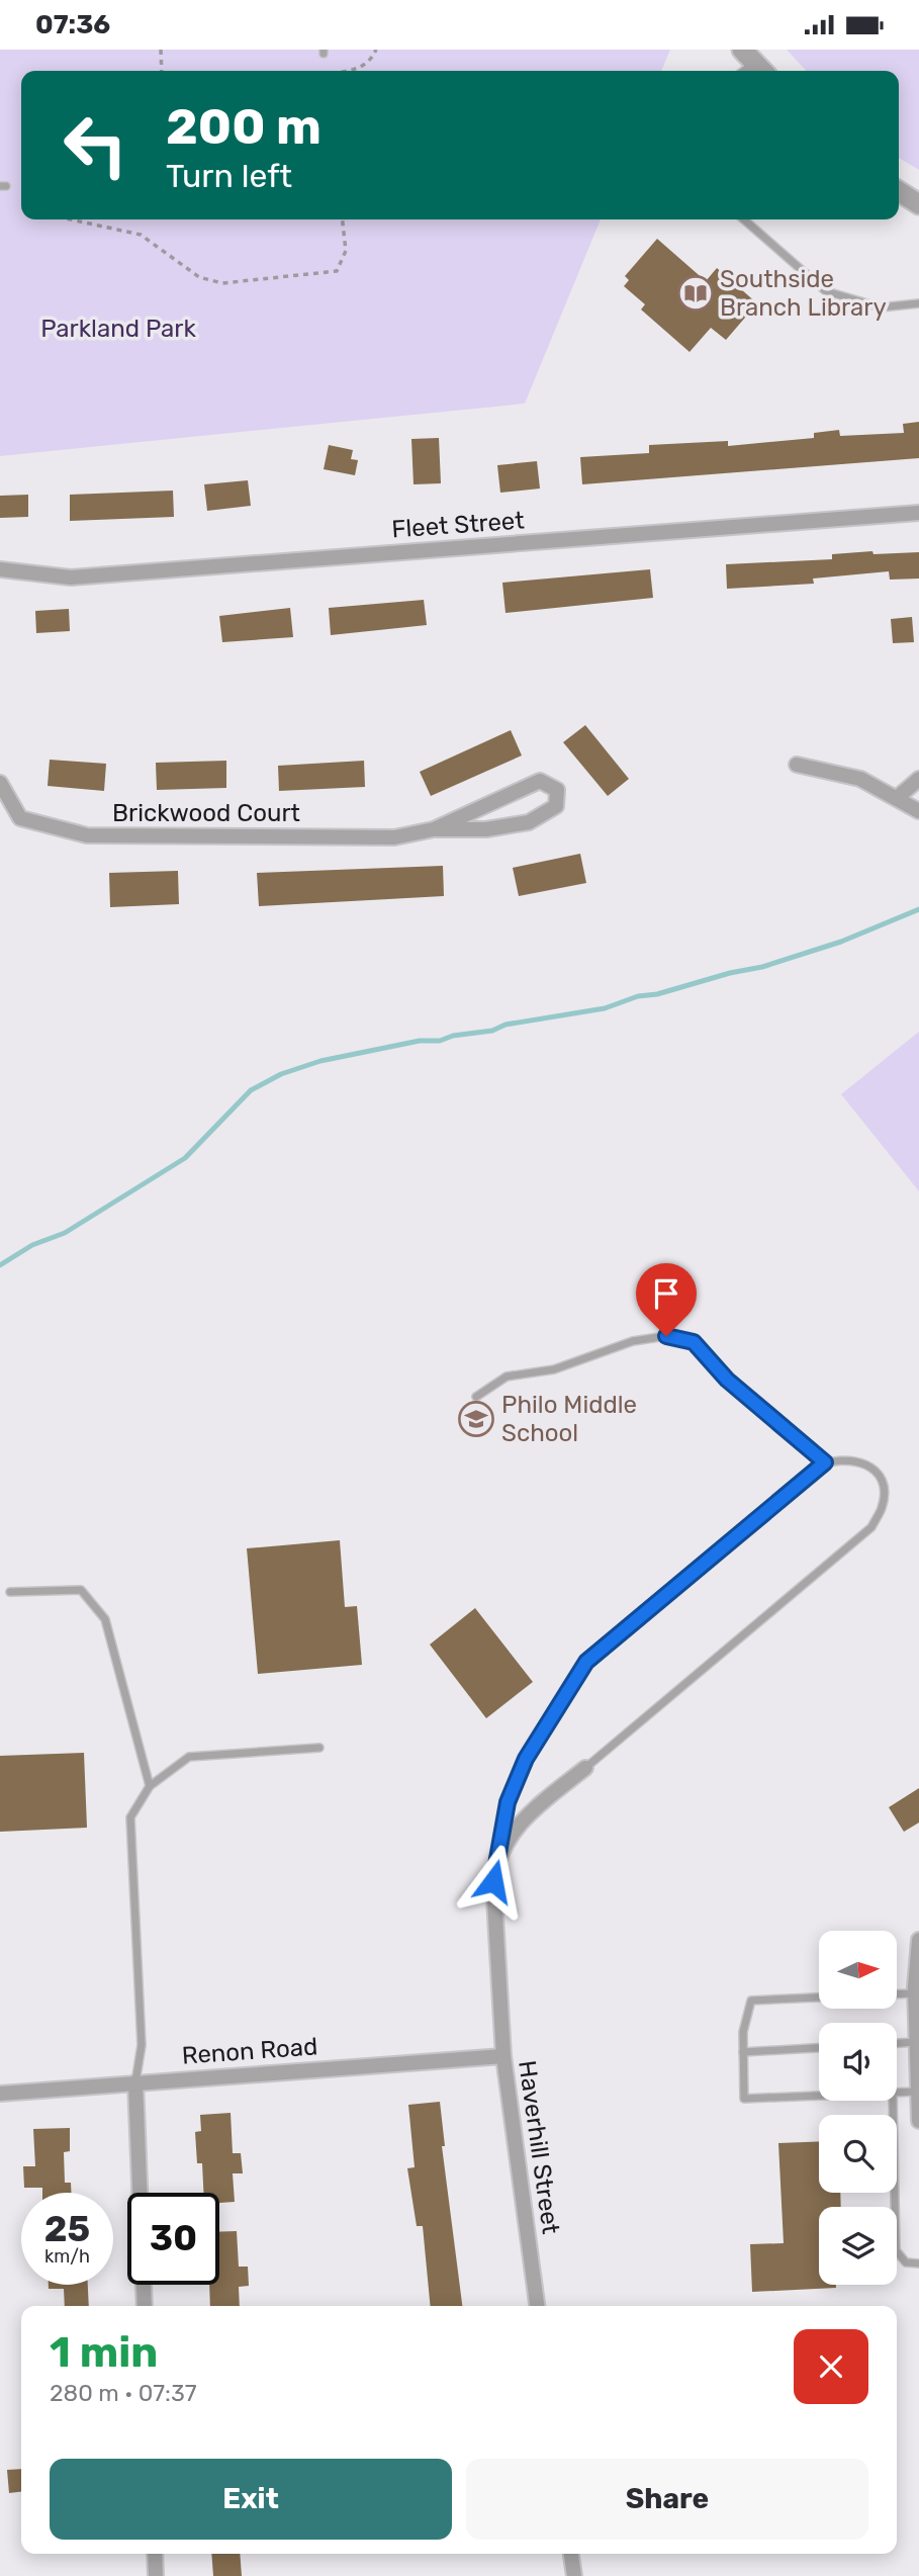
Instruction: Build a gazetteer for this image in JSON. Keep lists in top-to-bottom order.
{
  "streets": {
    "street": [
      "Fleet Street",
      "Brickwood Court",
      "Renon Road",
      "Haverhill Street"
    ]
  },
  "crossings": [
    ["Renon Road", "Haverhill Street"]
  ],
  "parks": ["Parkland Park"],
  "places": {
    "library": ["Southside Branch Library"],
    "school or university": ["Philo Middle School"]
  },
  "north": "right",
  "page": {
    "status": "07:36",
    "turn": ["200 m", "Turn left"],
    "speed": "25 km/h",
    "limit": "30",
    "heading": ["1 min", "280 m · 07:37"],
    "buttons": ["Exit", "Share"]
  }
}
